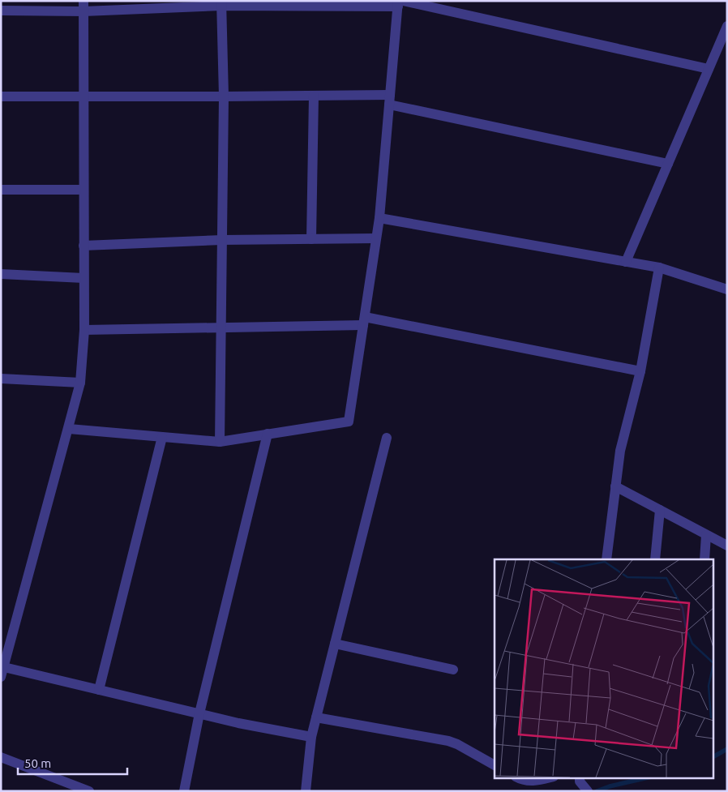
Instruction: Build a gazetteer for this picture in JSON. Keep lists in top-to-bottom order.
{
  "scale_bar": "50 m"
}
